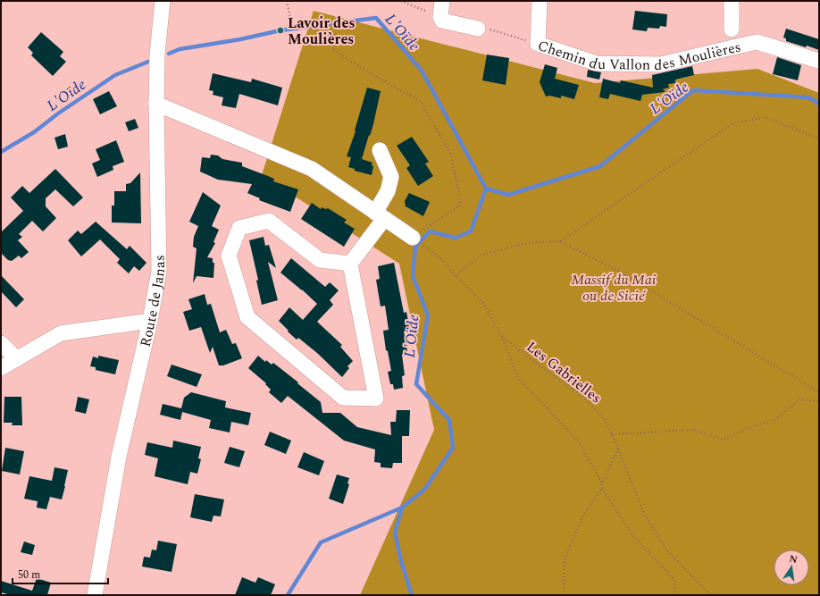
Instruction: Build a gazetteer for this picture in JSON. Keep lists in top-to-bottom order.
{
  "streets": {
    "street": ["Chemin du Vallon des Moulières", "Route de Janas"],
    "path": ["Les Gabrielles"]
  },
  "water": ["L'Oïde"],
  "parks": ["Massif du Mai ou de Sicié"],
  "places": ["Lavoir des Moulières"],
  "scale_bar": "50 m",
  "north": "top"
}
